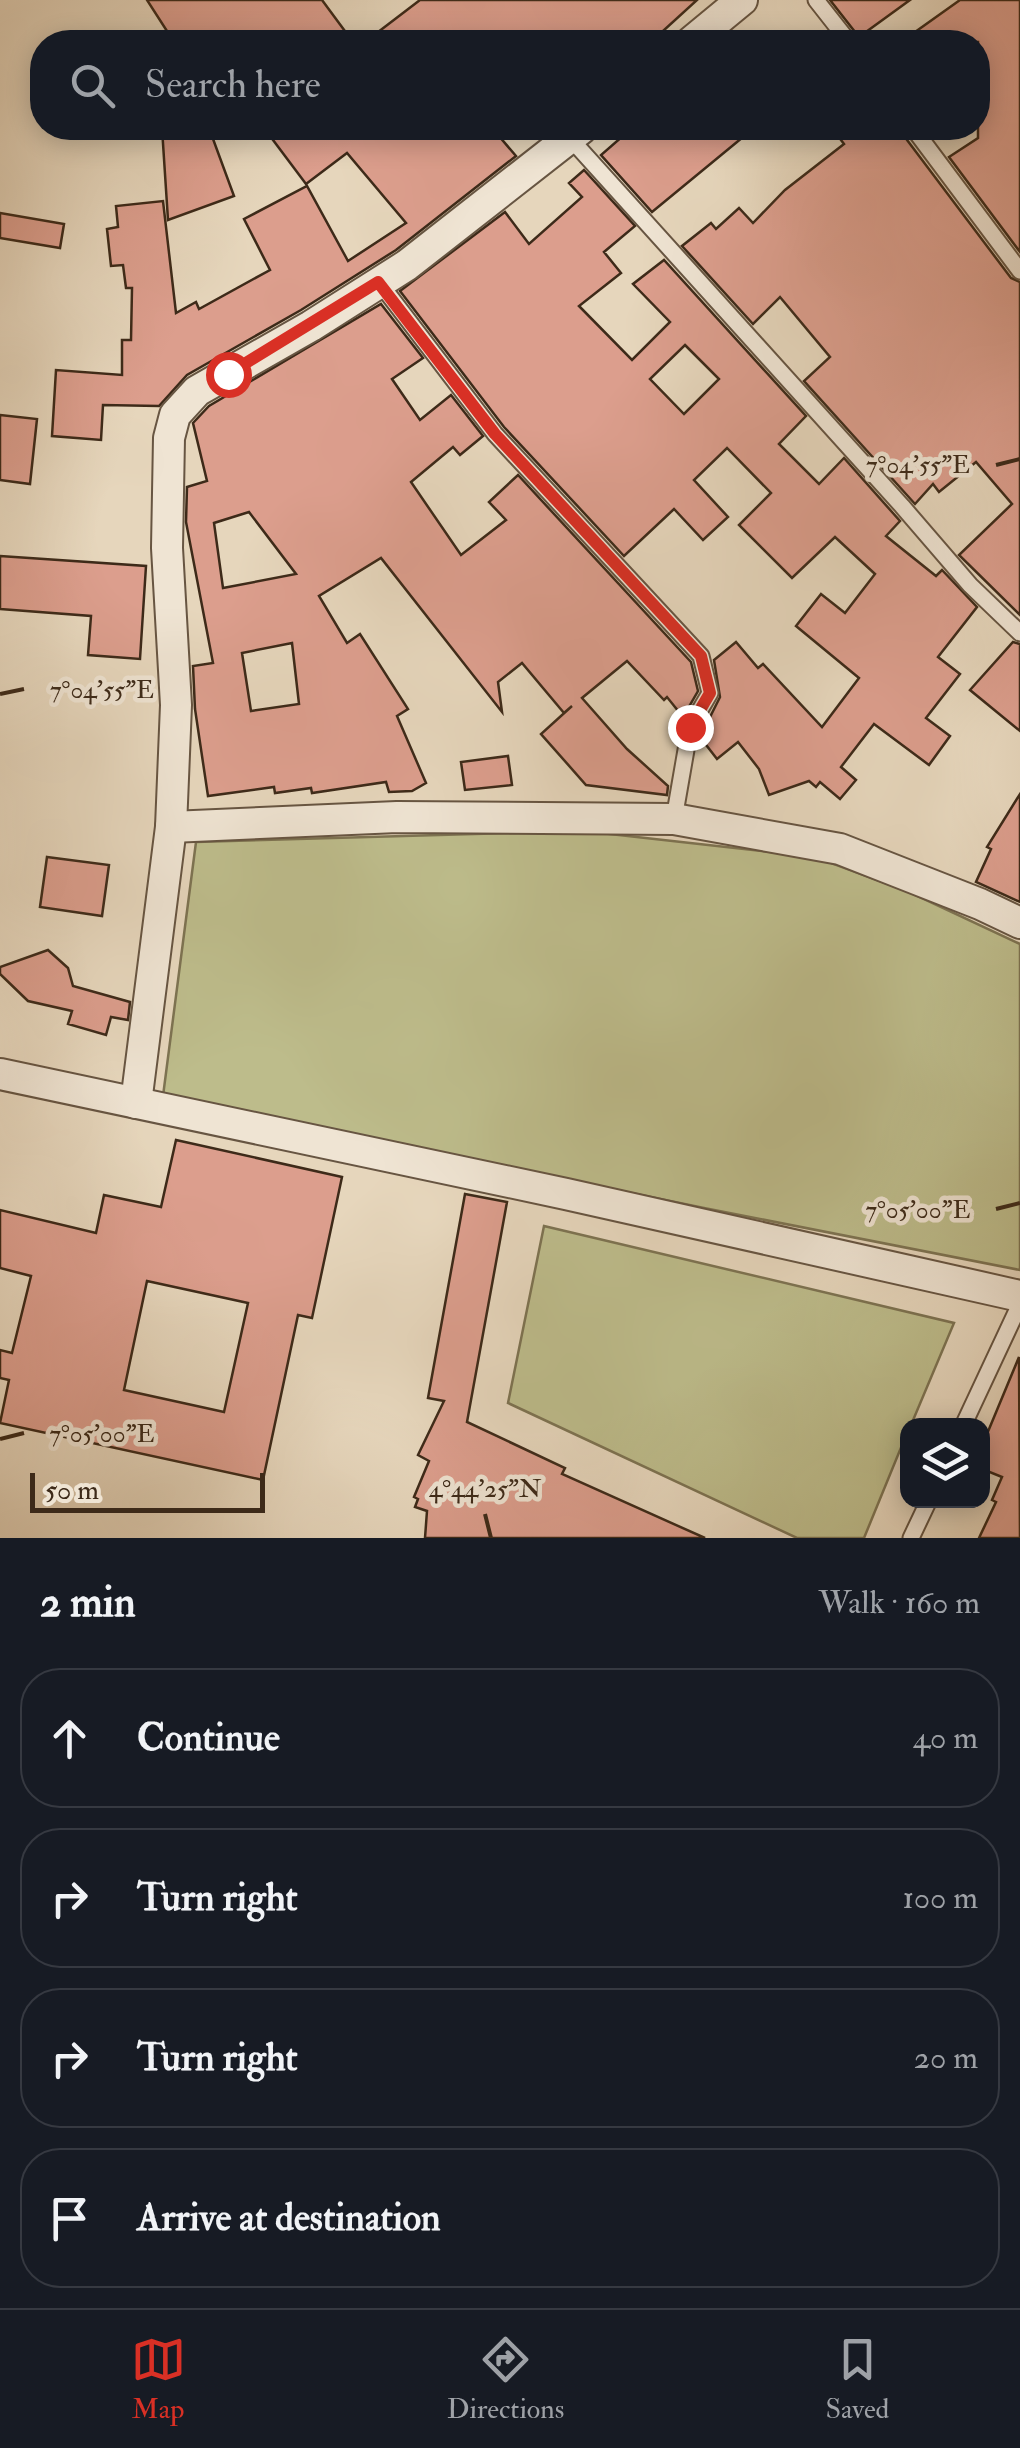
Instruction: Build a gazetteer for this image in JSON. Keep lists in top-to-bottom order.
{
  "scale_bar": "50 m",
  "page": {
    "search": "Search here",
    "scale": "50 m",
    "heading": ["2 min", "Walk · 160 m"],
    "list": [
      ["Continue", "40 m"],
      ["Turn right", "100 m"],
      ["Turn right", "20 m"],
      "Arrive at destination"
    ],
    "nav": ["Map", "Directions", "Saved"]
  },
  "coordinates": ["7°04'55\"E", "7°05'00\"E", "4°44'25\"N"]
}
